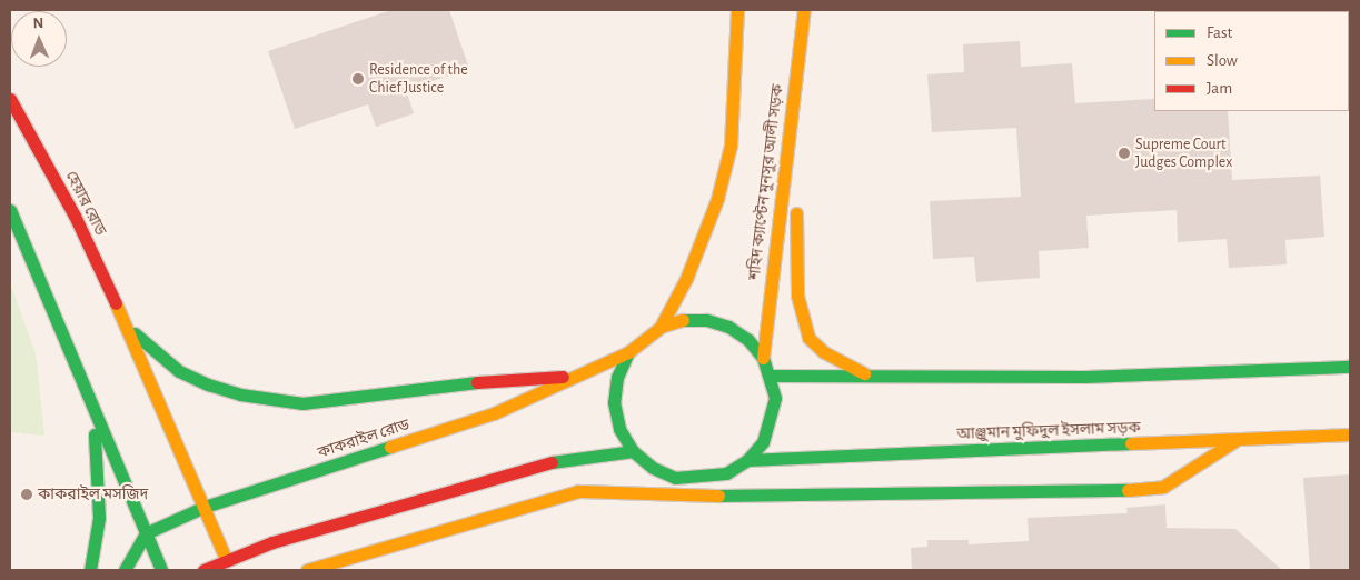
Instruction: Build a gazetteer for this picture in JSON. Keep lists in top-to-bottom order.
{
  "streets": {
    "main road": [
      "শহিদ ক্যাপ্টেন মুনসুর আলী সড়ক",
      "হেয়ার রোড",
      "আঞ্জুমান মুফিদুল ইসলাম সড়ক",
      "কাকরাইল রোড"
    ]
  },
  "crossings": [
    ["শহিদ ক্যাপ্টেন মুনসুর আলী সড়ক", "আঞ্জুমান মুফিদুল ইসলাম সড়ক"],
    ["শহিদ ক্যাপ্টেন মুনসুর আলী সড়ক", "কাকরাইল রোড"],
    ["হেয়ার রোড", "কাকরাইল রোড"],
    ["আঞ্জুমান মুফিদুল ইসলাম সড়ক", "কাকরাইল রোড"]
  ],
  "places": ["Residence of the Chief Justice", "Supreme Court Judges Complex", "কাকরাইল মসজিদ"],
  "legend": ["Fast", "Slow", "Jam"],
  "north": "top"
}
